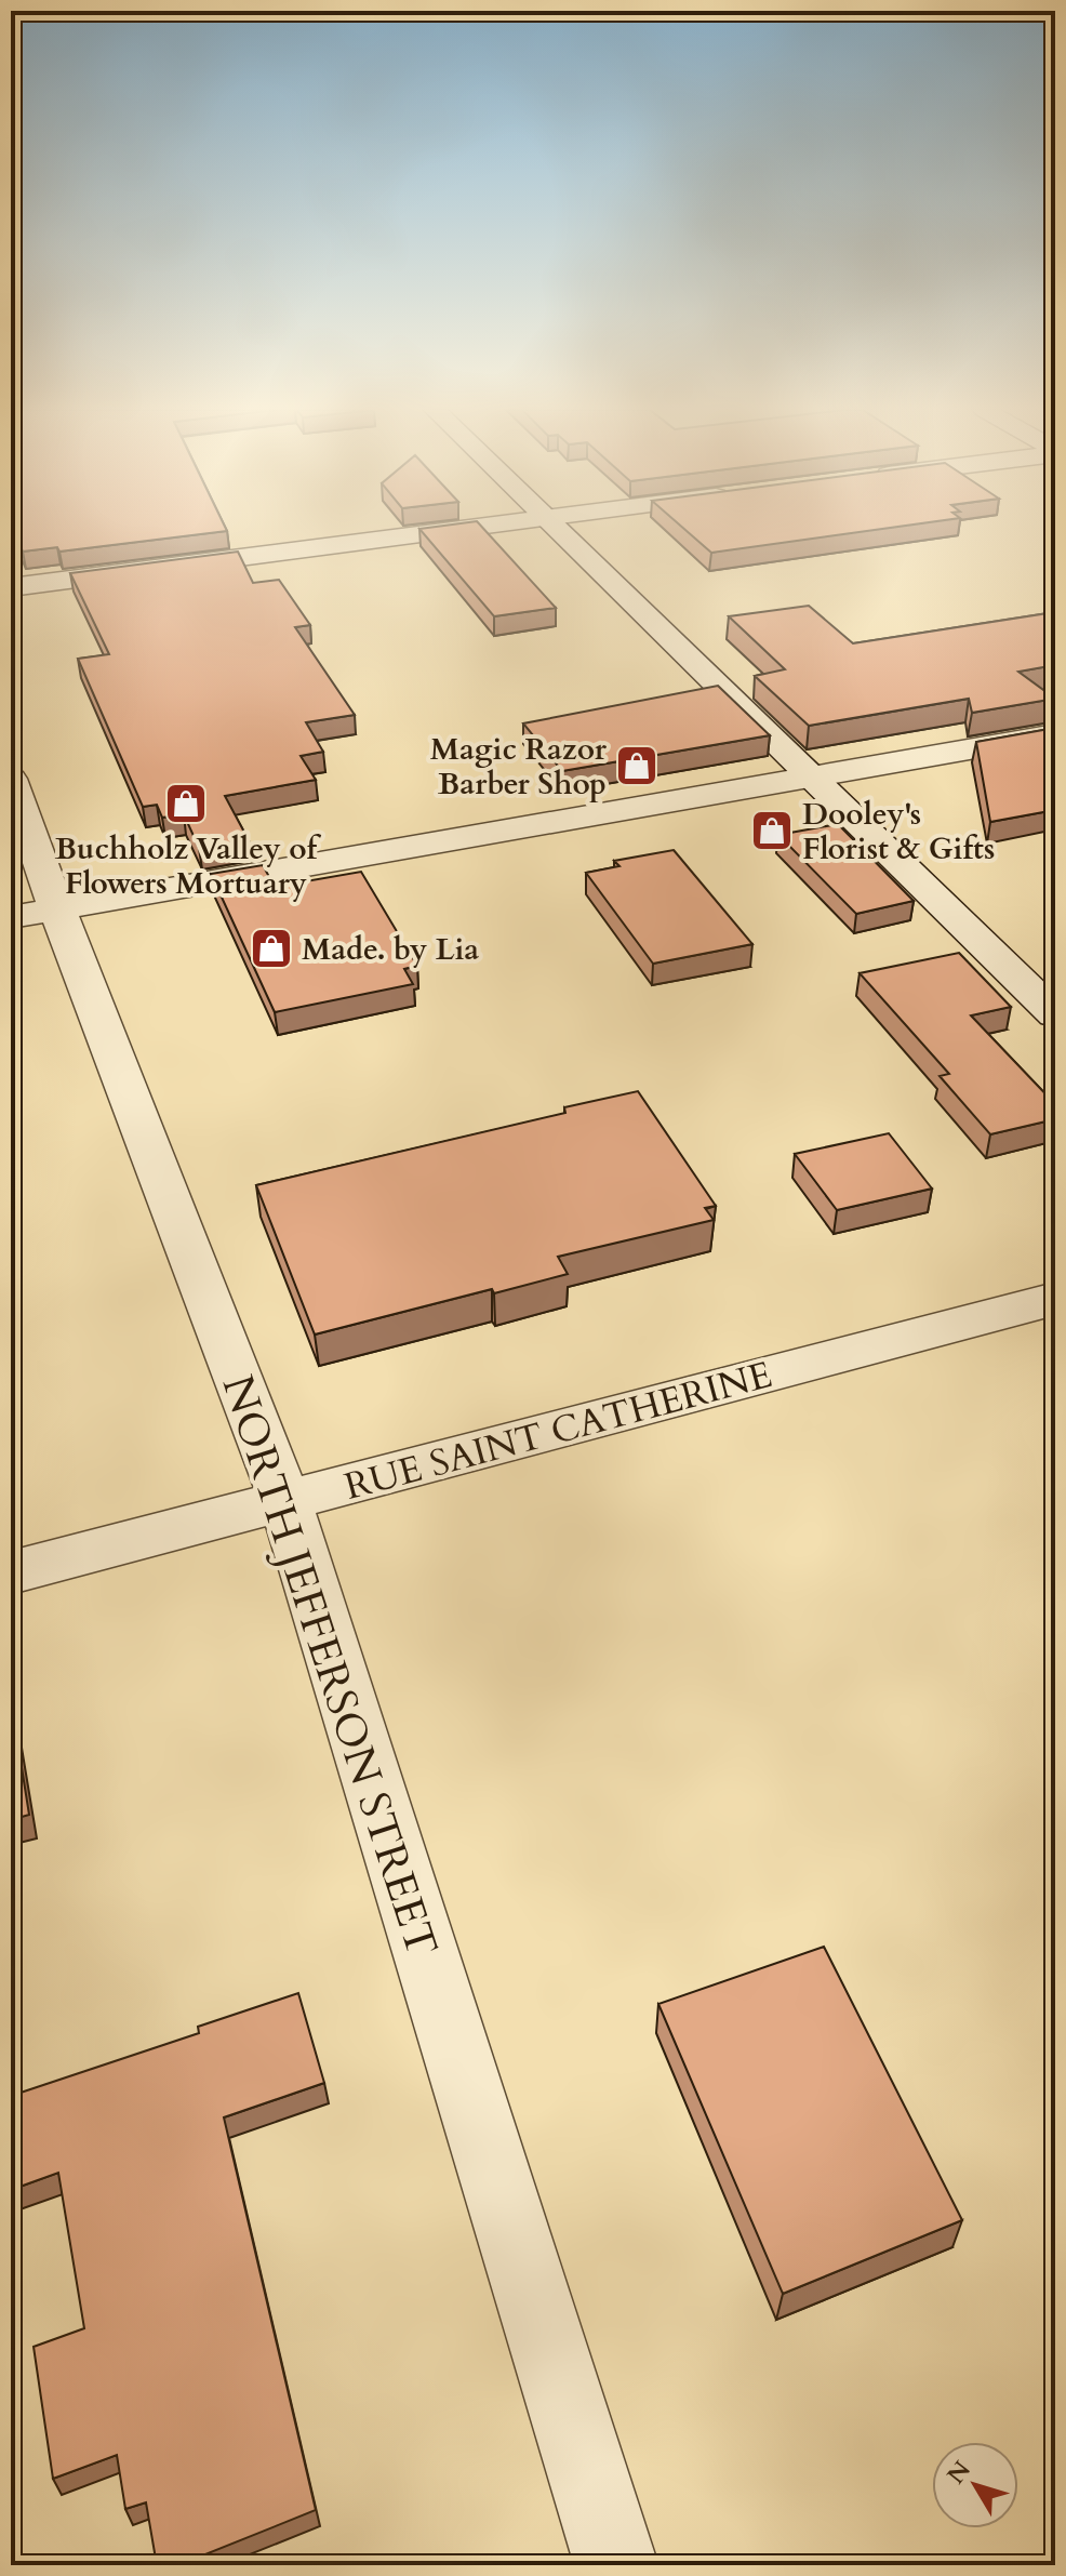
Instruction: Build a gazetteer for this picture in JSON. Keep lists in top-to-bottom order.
{
  "streets": {
    "street": ["RUE SAINT CATHERINE", "NORTH JEFFERSON STREET"]
  },
  "crossings": [
    ["RUE SAINT CATHERINE", "NORTH JEFFERSON STREET"]
  ],
  "places": {
    "shop": [
      "Magic Razor Barber Shop",
      "Buchholz Valley of Flowers Mortuary",
      "Dooley's Florist & Gifts",
      "Made. by Lia"
    ]
  },
  "north": "top left"
}
